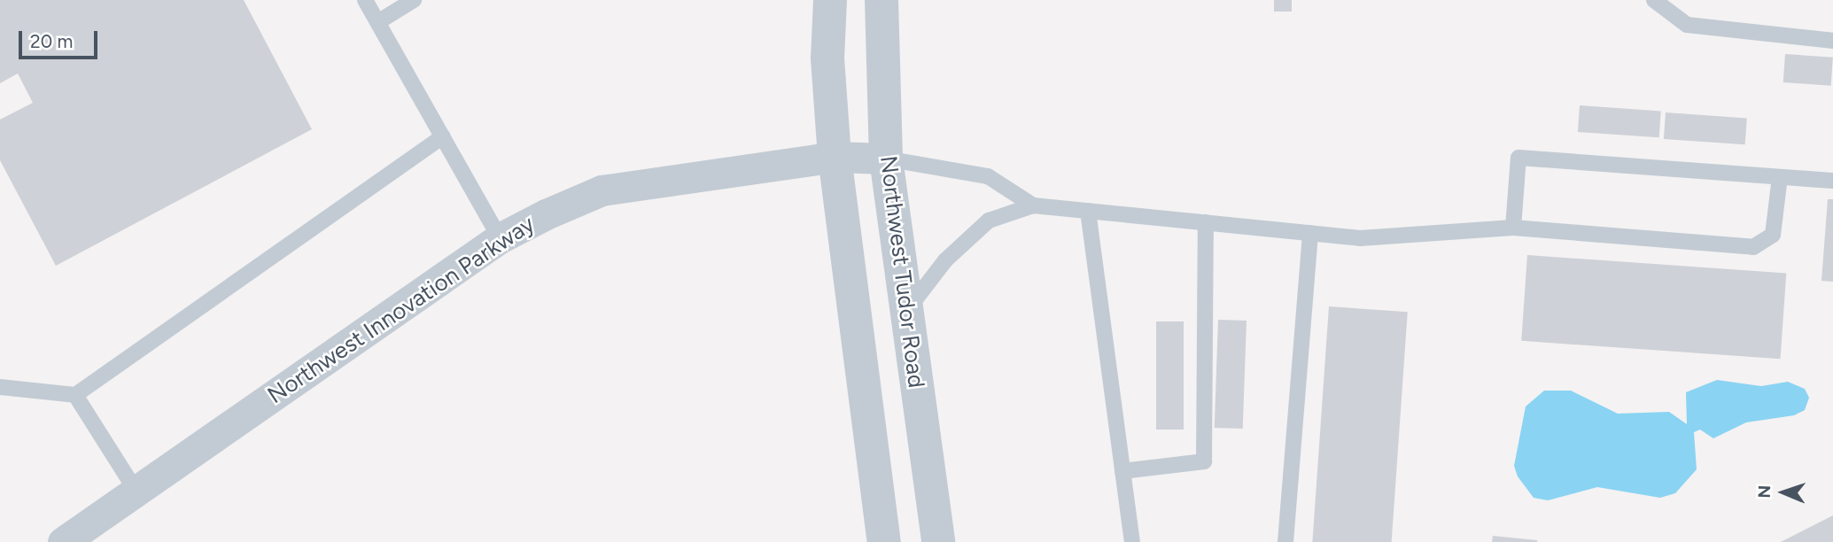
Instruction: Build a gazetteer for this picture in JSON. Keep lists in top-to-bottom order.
{
  "streets": {
    "street": ["Northwest Tudor Road", "Northwest Innovation Parkway"]
  },
  "crossings": [
    ["Northwest Tudor Road", "Northwest Innovation Parkway"]
  ],
  "scale_bar": "20 m",
  "north": "left"
}
